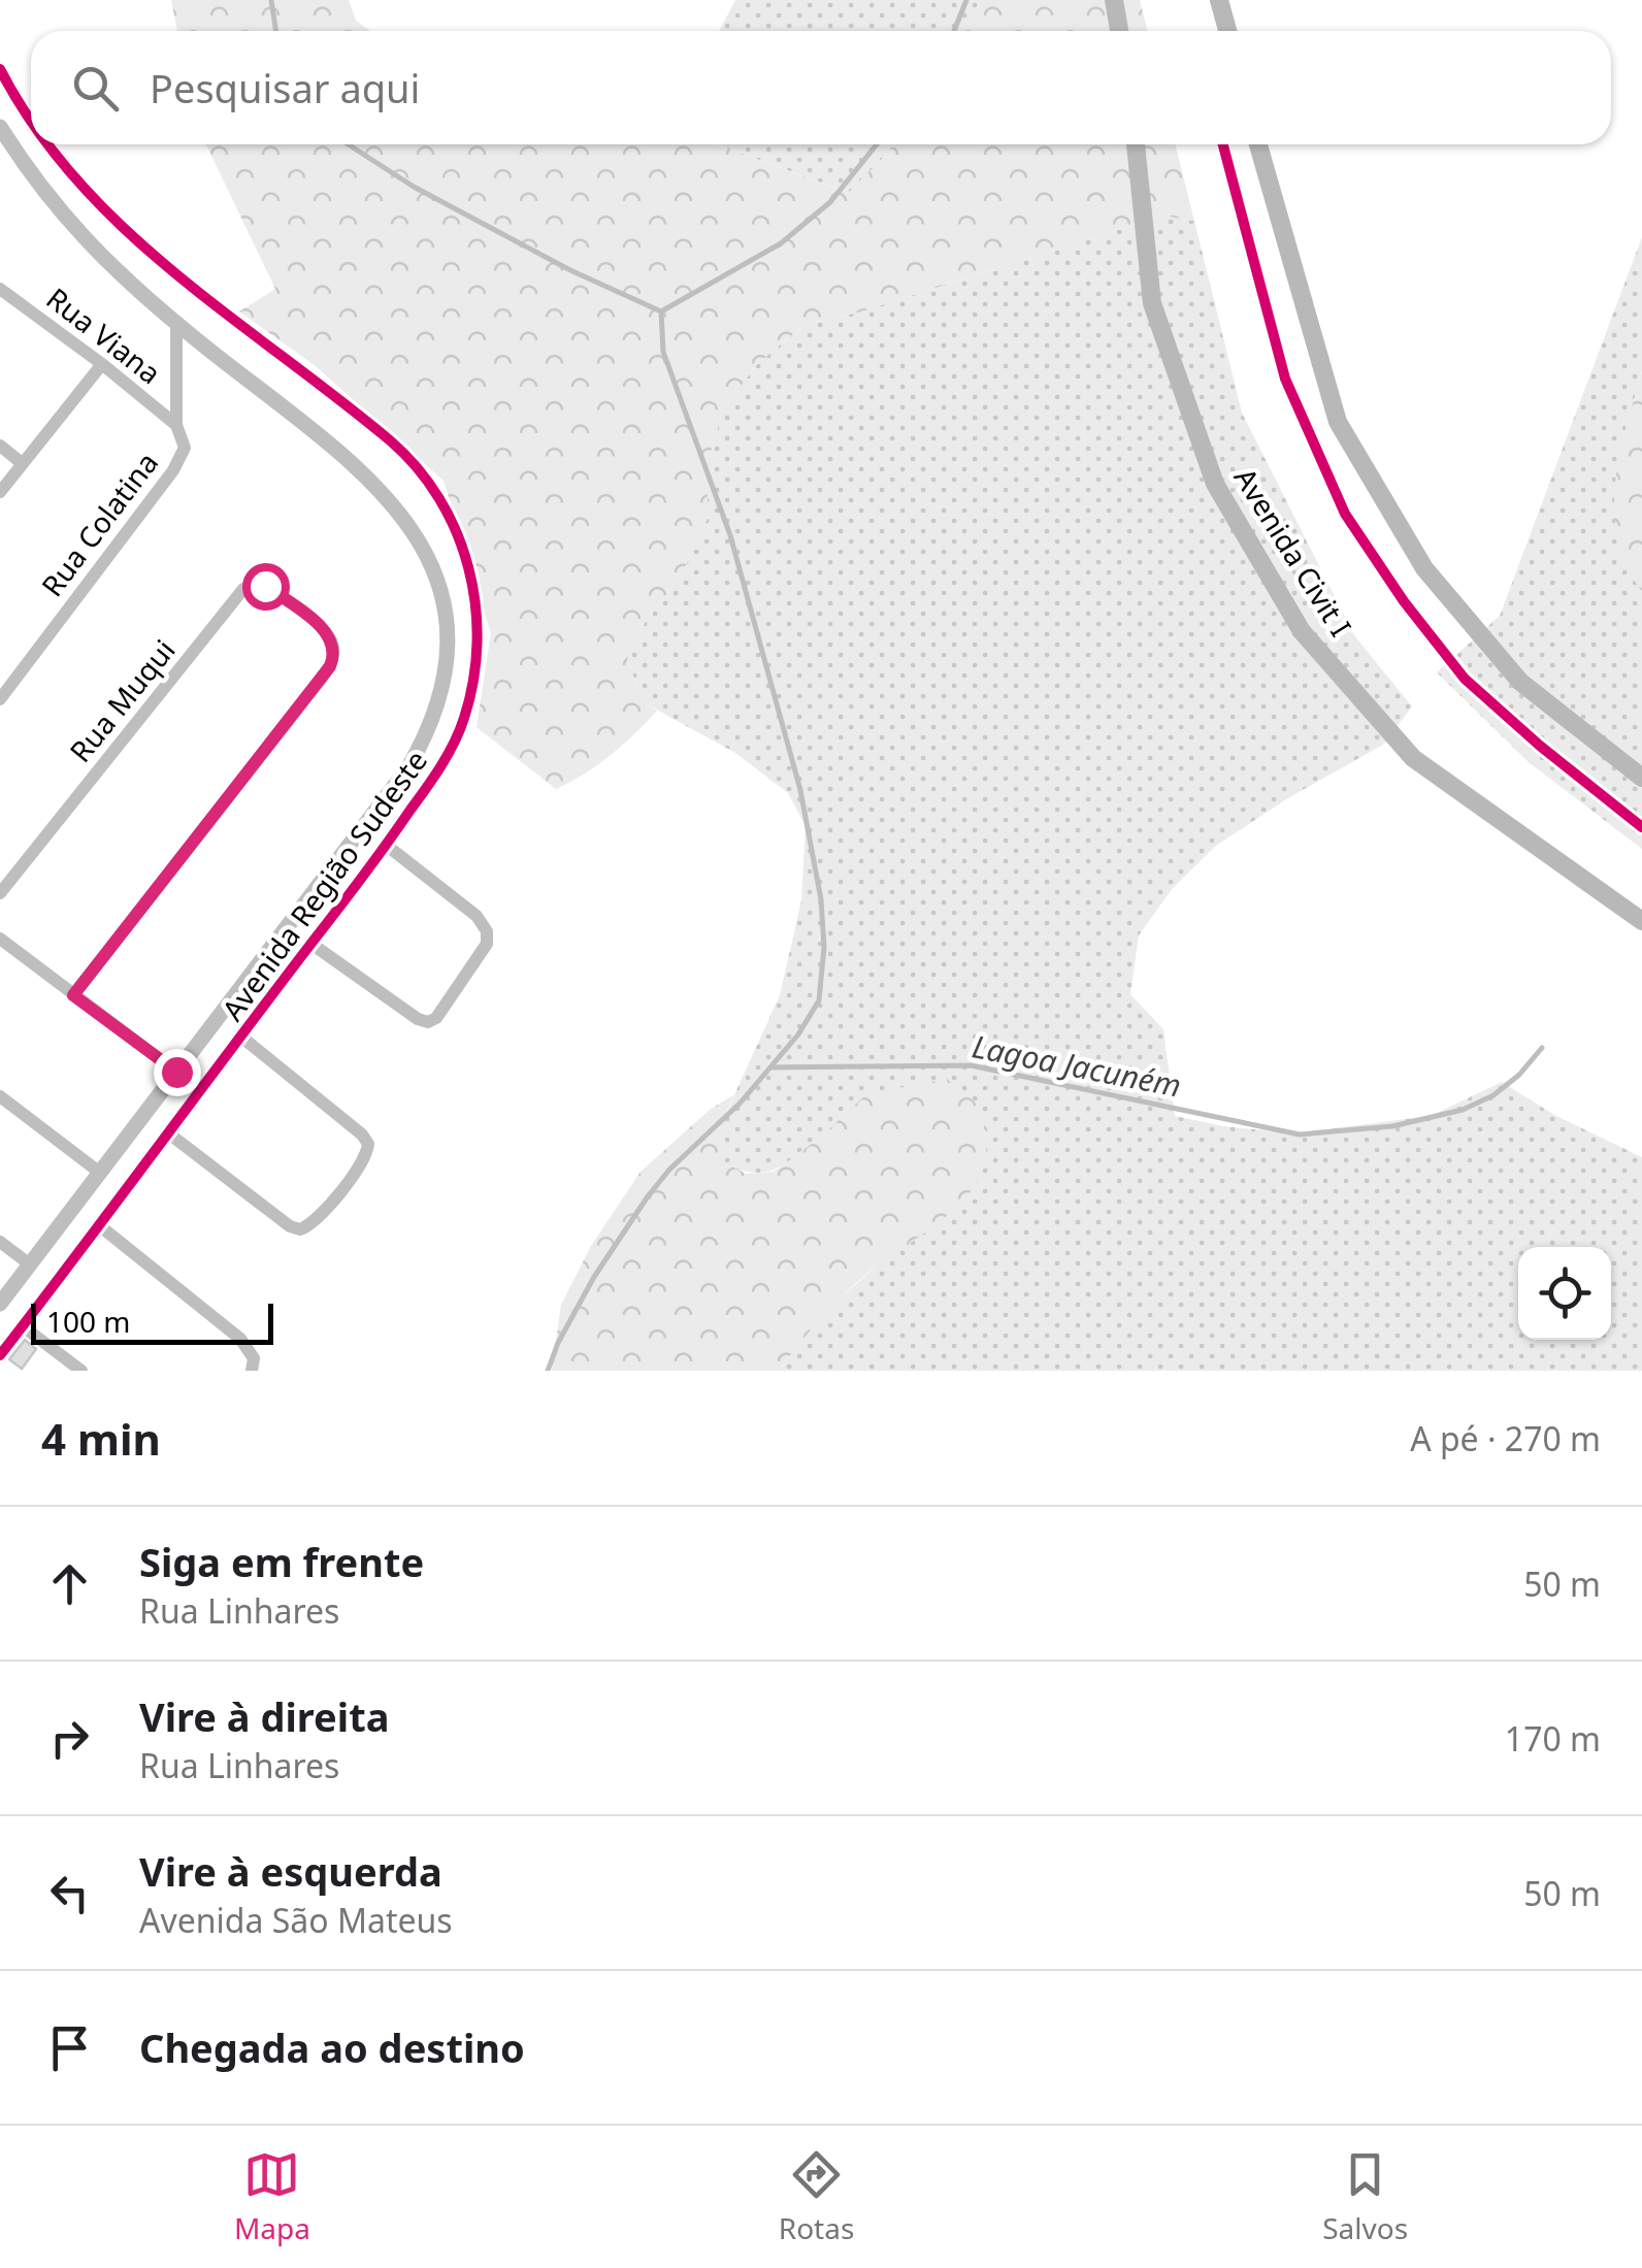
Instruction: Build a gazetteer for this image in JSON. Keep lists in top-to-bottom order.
{
  "streets": {
    "main road": ["Avenida Civit I"],
    "street": [
      "Rua Viana",
      "Rua Colatina",
      "Rua Muqui",
      "Avenida Região Sudeste"
    ]
  },
  "crossings": [
    ["Rua Viana", "Rua Colatina"],
    ["Rua Colatina", "Avenida Região Sudeste"]
  ],
  "water": ["Lagoa Jacuném"],
  "scale_bar": "100 m",
  "page": {
    "search": "Pesquisar aqui",
    "scale": "100 m",
    "heading": ["4 min", "A pé · 270 m"],
    "list": [
      ["Siga em frente", "Rua Linhares", "50 m"],
      ["Vire à direita", "Rua Linhares", "170 m"],
      ["Vire à esquerda", "Avenida São Mateus", "50 m"],
      "Chegada ao destino"
    ],
    "nav": ["Mapa", "Rotas", "Salvos"]
  }
}
